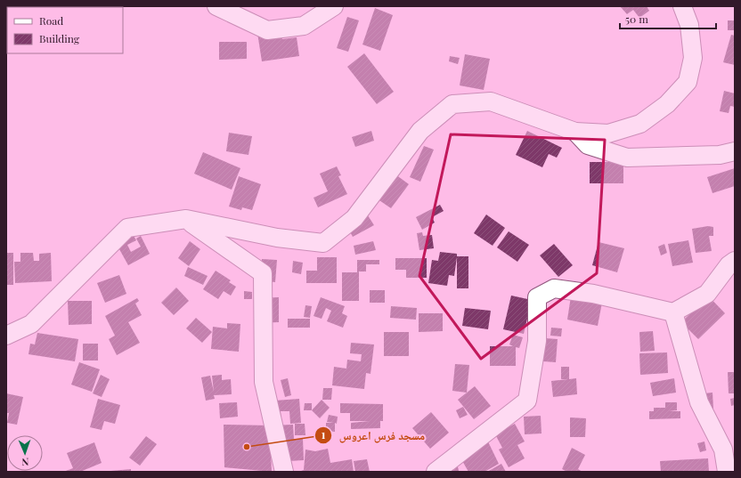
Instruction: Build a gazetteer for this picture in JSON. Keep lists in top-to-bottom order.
{
  "places": ["مسجد فرس اعروس"],
  "legend": ["Road", "Building"],
  "scale_bar": "50 m",
  "north": "bottom"
}
